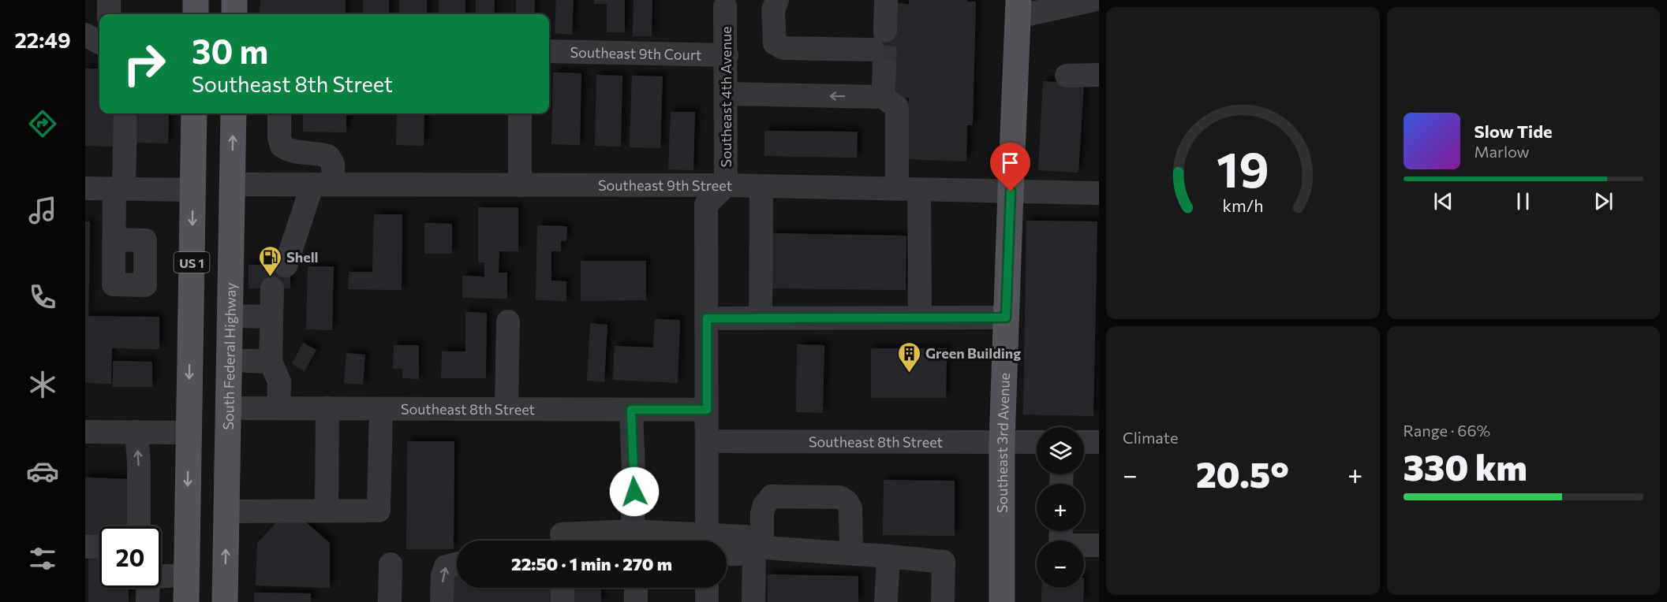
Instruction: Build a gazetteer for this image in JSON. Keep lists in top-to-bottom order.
{
  "streets": {
    "main road": ["US 1", "South Federal Highway", "Southeast 3rd Avenue"],
    "street": [
      "Southeast 9th Court",
      "Southeast 4th Avenue",
      "Southeast 9th Street",
      "Southeast 8th Street"
    ]
  },
  "crossings": [
    ["Southeast 9th Court", "Southeast 4th Avenue"],
    ["Southeast 4th Avenue", "Southeast 9th Street"],
    ["Southeast 4th Avenue", "Southeast 8th Street"],
    ["Southeast 9th Street", "South Federal Highway"],
    ["Southeast 9th Street", "Southeast 3rd Avenue"],
    ["South Federal Highway", "Southeast 8th Street"],
    ["Southeast 8th Street", "Southeast 3rd Avenue"]
  ],
  "places": {
    "fuel station": ["Shell"],
    "building": ["Green Building"]
  },
  "page": {
    "tabs": "22:49",
    "turn": ["30 m", "Southeast 8th Street"],
    "song": ["Slow Tide", "Marlow"],
    "tile": [
      "Climate",
      ["Range · 66%", "330 km"]
    ],
    "map_buttons": ["+", "−"],
    "heat": ["−", "20.5°", "+"],
    "limit": "20",
    "trip": "22:50 · 1 min · 270 m",
    "gauge": ["19", "km/h"]
  }
}
